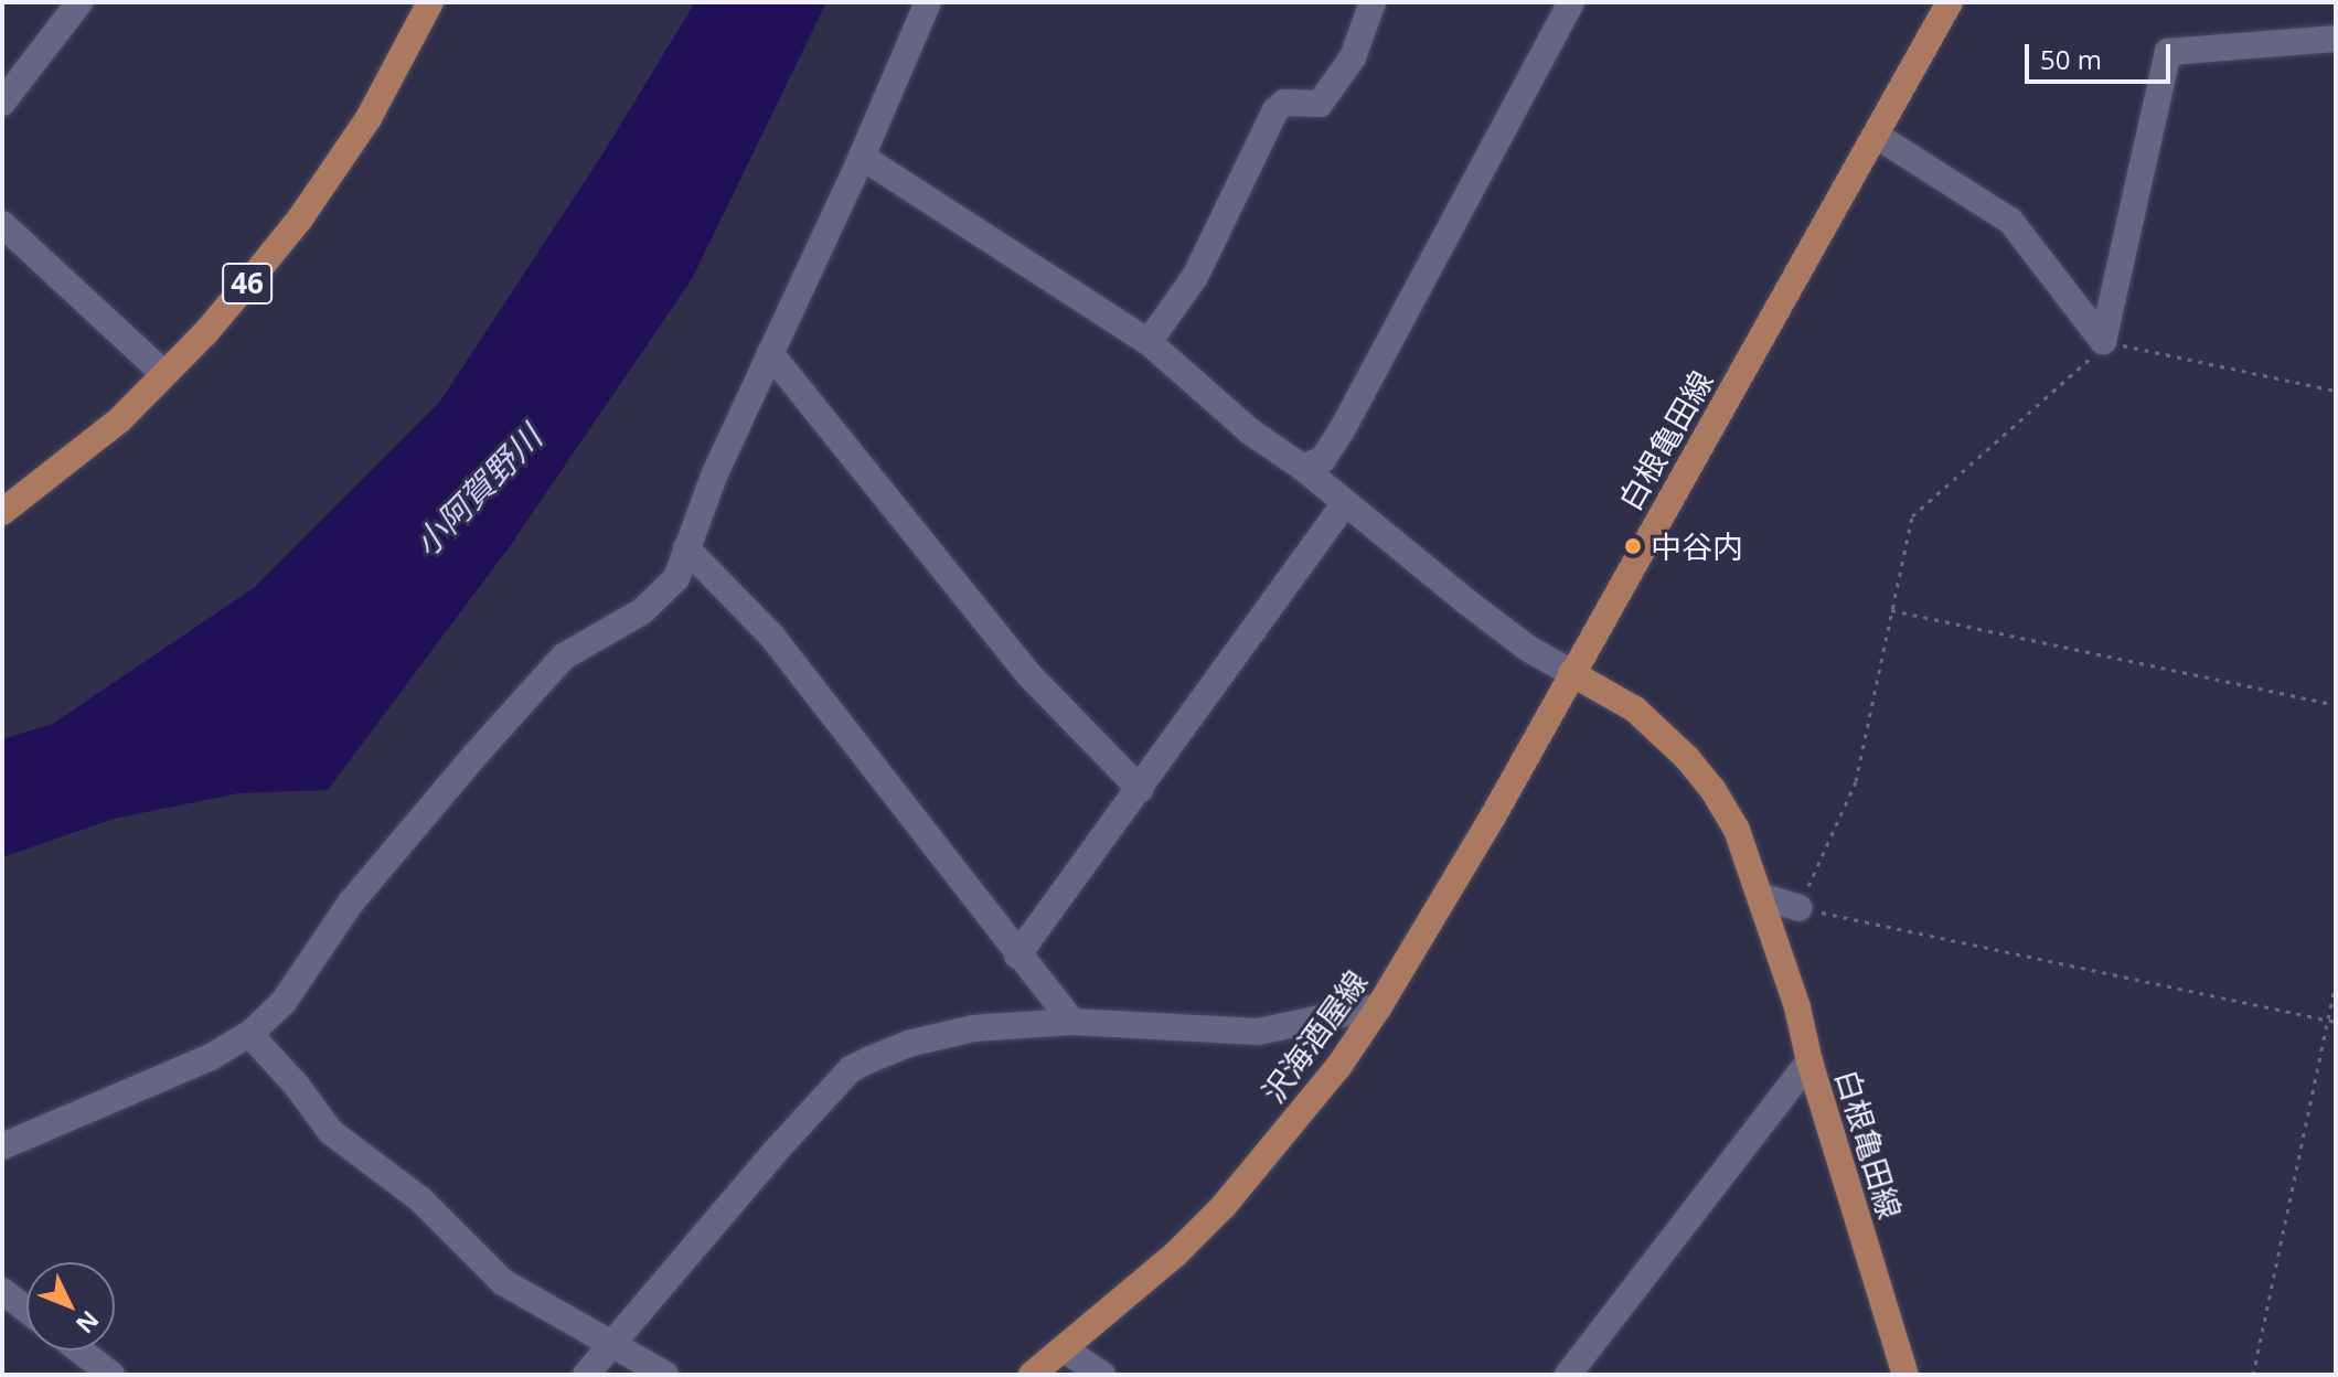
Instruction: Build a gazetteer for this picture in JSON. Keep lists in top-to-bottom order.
{
  "streets": {
    "main road": ["46", "白根亀田線", "沢海酒屋線"]
  },
  "crossings": [
    ["白根亀田線", "沢海酒屋線"]
  ],
  "water": ["小阿賀野川"],
  "places": ["中谷内"],
  "scale_bar": "50 m",
  "north": "bottom right"
}
